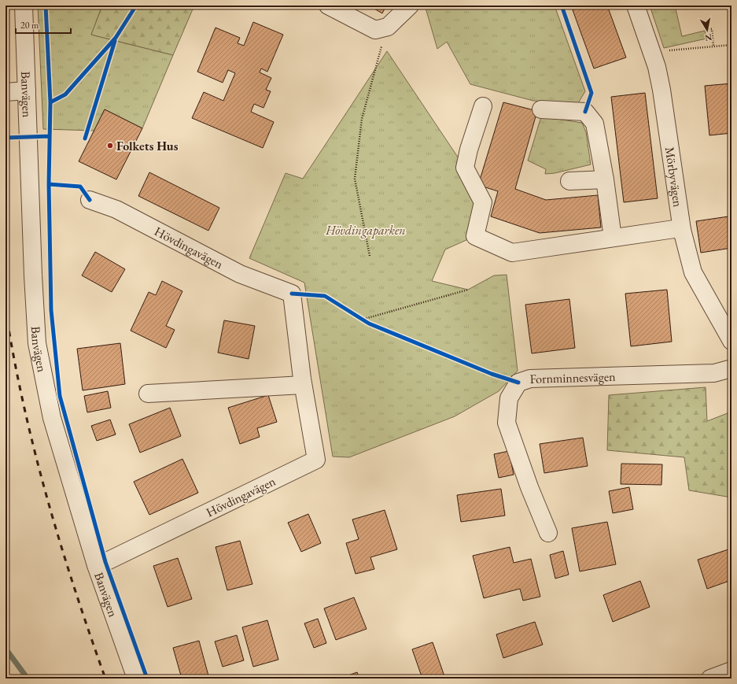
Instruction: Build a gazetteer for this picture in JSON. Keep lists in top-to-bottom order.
{
  "streets": {
    "street": [
      "Banvägen",
      "Mörbyvägen",
      "Hövdingavägen",
      "Fornminnesvägen"
    ]
  },
  "crossings": [
    ["Banvägen", "Hövdingavägen"]
  ],
  "parks": ["Hövdingaparken"],
  "places": ["Folkets Hus"],
  "scale_bar": "20 m",
  "north": "bottom"
}
